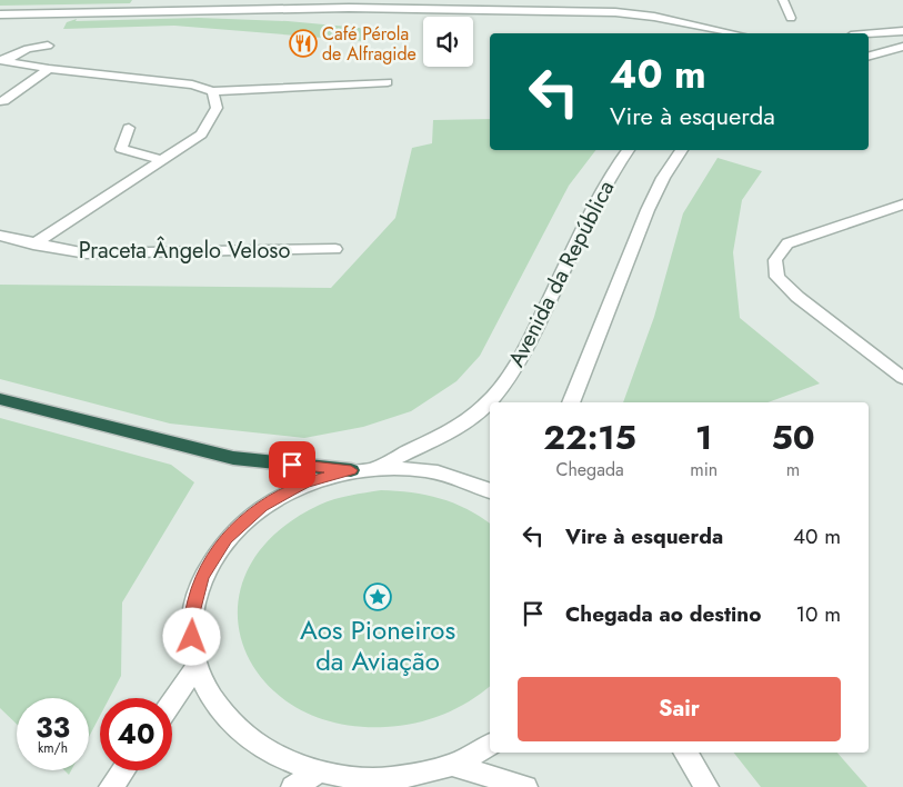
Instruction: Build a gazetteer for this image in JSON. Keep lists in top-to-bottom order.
{
  "streets": {
    "street": ["Praceta Ângelo Veloso", "Avenida da República"]
  },
  "places": {
    "restaurant": ["Café Pérola de Alfragide"],
    "place": ["Aos Pioneiros da Aviação"]
  },
  "page": {
    "turn": ["40 m", "Vire à esquerda"],
    "eta": [
      "22:15",
      "Chegada",
      "1",
      "min",
      "50",
      "m"
    ],
    "list": [
      {
        "name": "Vire à esquerda",
        "value": "40 m"
      },
      {
        "name": "Chegada ao destino",
        "value": "10 m"
      }
    ],
    "buttons": "Sair",
    "speed": "33 km/h",
    "limit": "40"
  }
}
